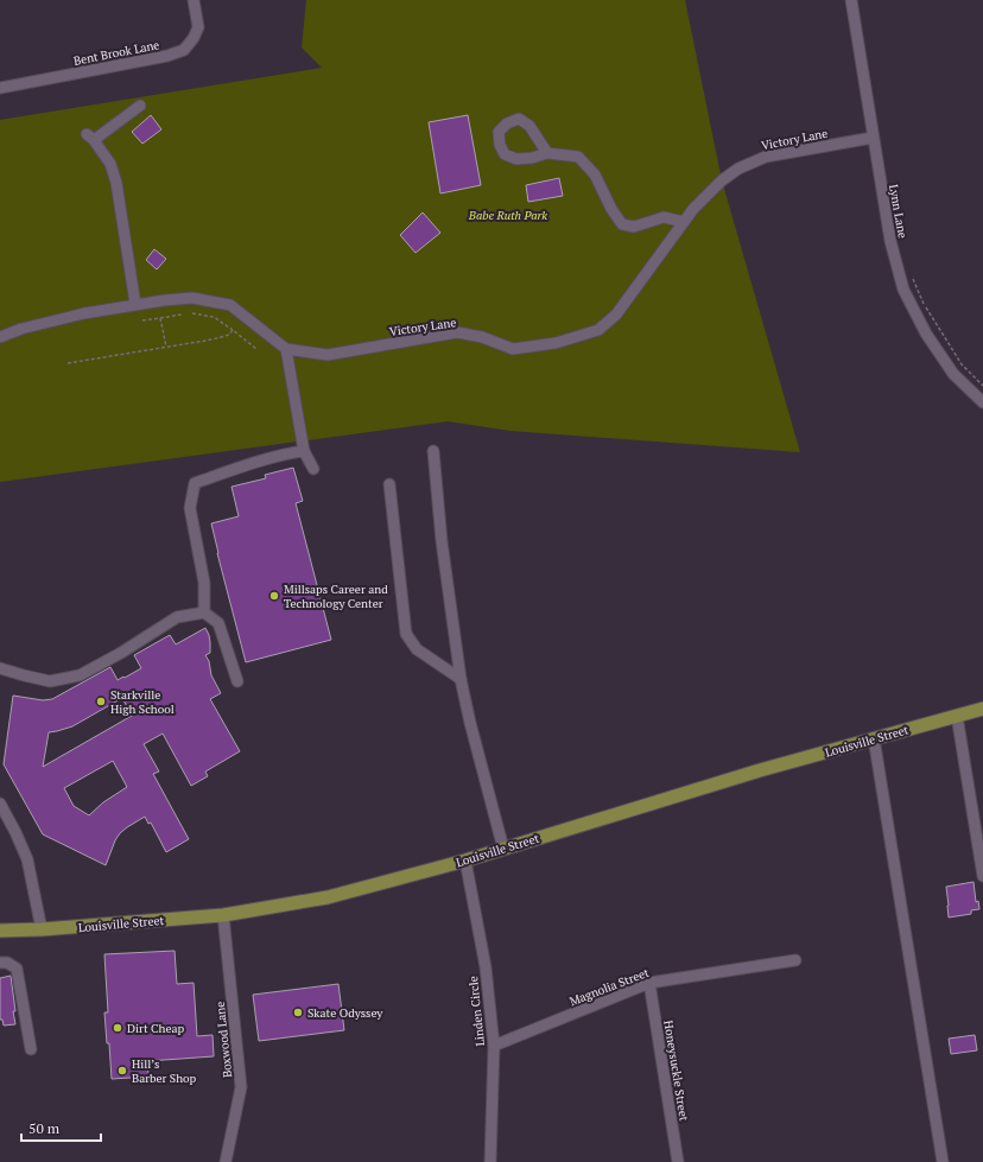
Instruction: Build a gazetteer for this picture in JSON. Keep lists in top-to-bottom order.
{
  "streets": {
    "main road": ["Louisville Street"],
    "street": [
      "Bent Brook Lane",
      "Victory Lane",
      "Lynn Lane",
      "Magnolia Street",
      "Linden Circle",
      "Boxwood Lane",
      "Honeysuckle Street"
    ]
  },
  "crossings": [
    ["Victory Lane", "Lynn Lane"],
    ["Louisville Street", "Linden Circle"],
    ["Louisville Street", "Boxwood Lane"],
    ["Magnolia Street", "Linden Circle"],
    ["Magnolia Street", "Honeysuckle Street"]
  ],
  "parks": ["Babe Ruth Park"],
  "places": [
    "Millsaps Career and Technology Center",
    "Starkville High School",
    "Skate Odyssey",
    "Dirt Cheap",
    "Hill’s Barber Shop"
  ],
  "scale_bar": "50 m"
}
